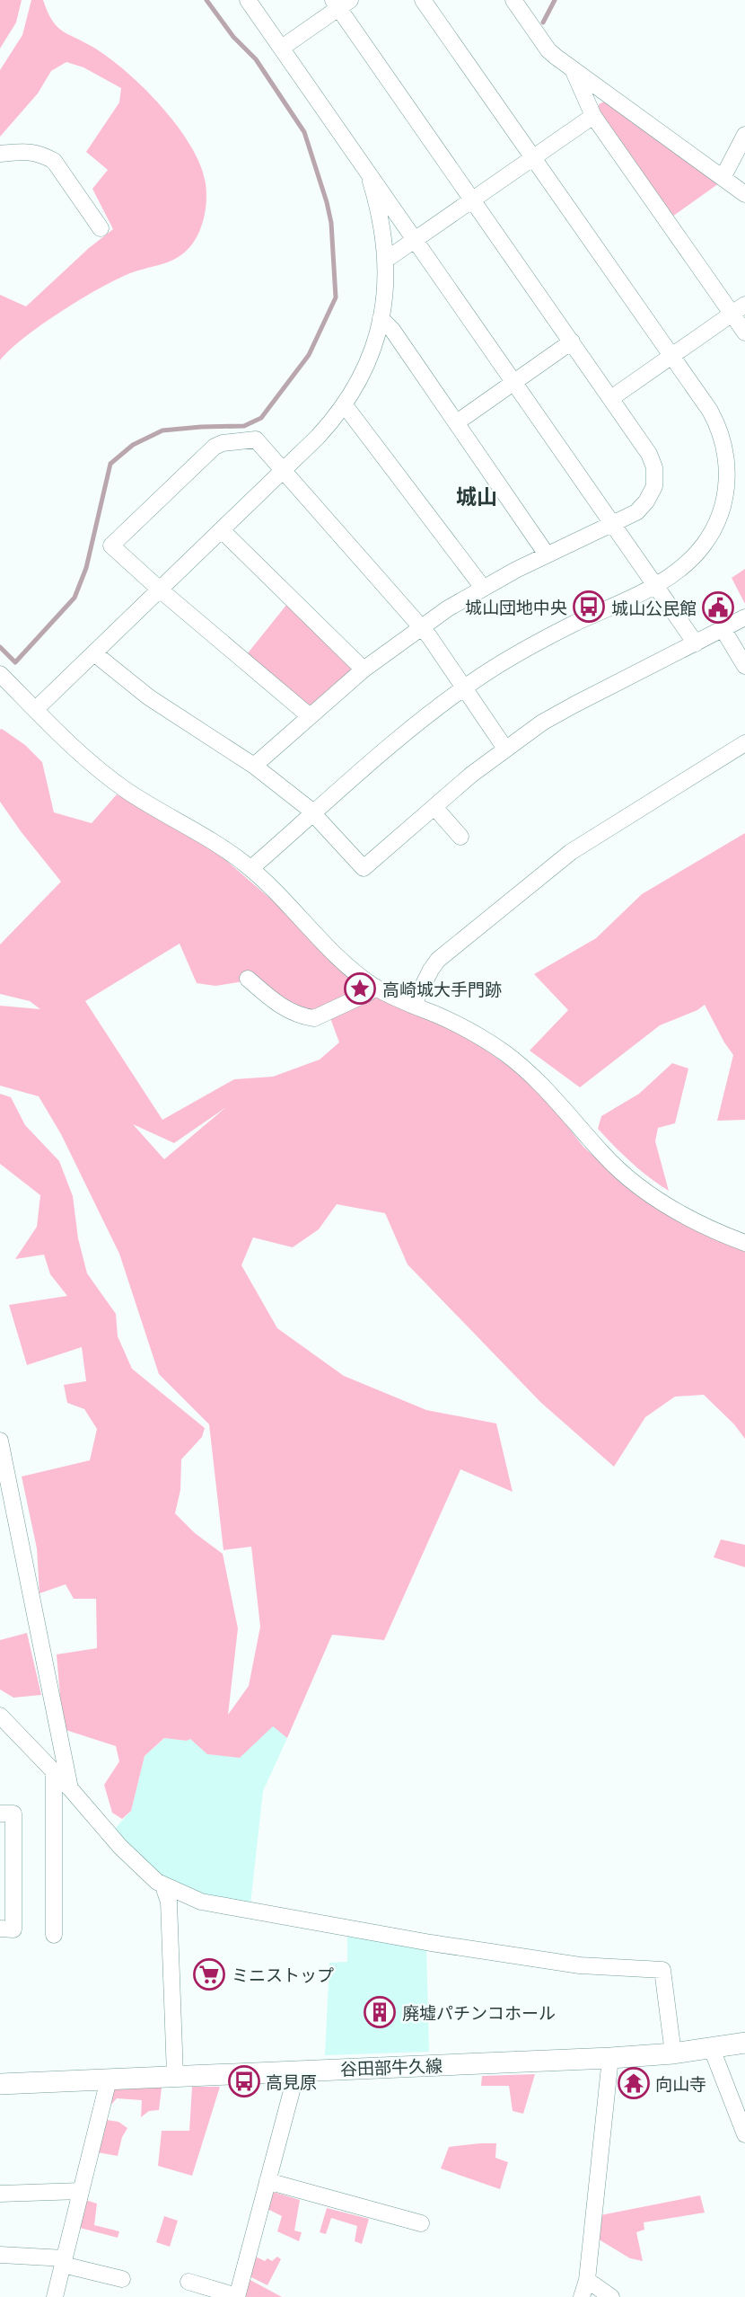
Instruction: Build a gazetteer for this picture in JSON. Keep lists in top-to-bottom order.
{
  "streets": {
    "main road": ["谷田部牛久線"]
  },
  "districts": ["城山"],
  "places": {
    "bus stop": ["城山団地中央", "高見原"],
    "public building": ["城山公民館"],
    "place": ["高崎城大手門跡"],
    "supermarket": ["ミニストップ"],
    "building": ["廃墟パチンコホール"],
    "temple": ["向山寺"]
  }
}
